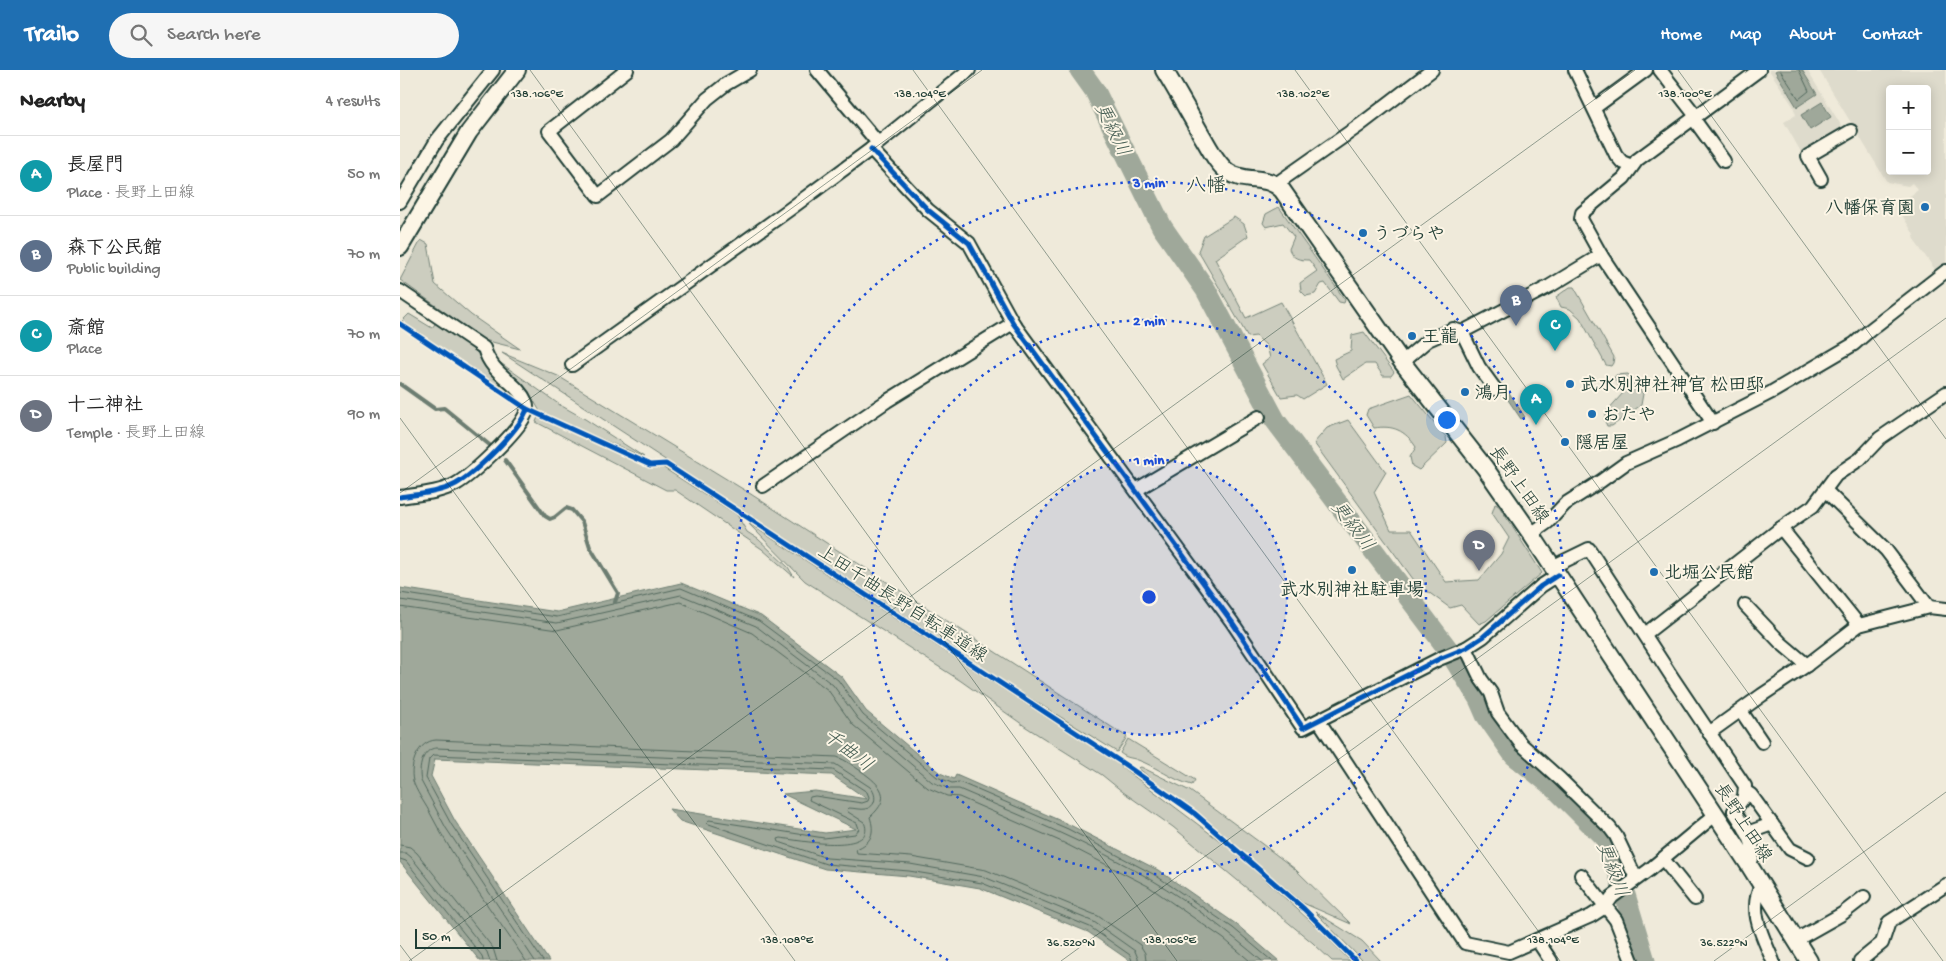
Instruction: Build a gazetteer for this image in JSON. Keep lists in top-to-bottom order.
{
  "streets": {
    "main road": ["長野上田線"],
    "cycle path": ["上田千曲長野自転車道線"]
  },
  "districts": ["八幡"],
  "water": ["更級川", "千曲川"],
  "places": [
    "八幡保育園",
    "うづらや",
    "王龍",
    "武水別神社神官 松田邸",
    "鴻月",
    "おたや",
    "隠居屋",
    "武水別神社駐車場",
    "北堀公民館"
  ],
  "scale_bar": "50 m",
  "page": {
    "header": "Trailo",
    "search": "Search here",
    "nav": [
      "Home",
      "Map",
      "About",
      "Contact"
    ],
    "heading": ["Nearby", "4 results"],
    "map_buttons": ["+", "−"],
    "list": [
      {
        "mark": "A",
        "name": "長屋門",
        "note": "Place · 長野上田線",
        "value": "50 m"
      },
      {
        "mark": "B",
        "name": "森下公民館",
        "note": "Public building",
        "value": "70 m"
      },
      {
        "mark": "C",
        "name": "斎館",
        "note": "Place",
        "value": "70 m"
      },
      {
        "mark": "D",
        "name": "十二神社",
        "note": "Temple · 長野上田線",
        "value": "90 m"
      }
    ],
    "pins": [
      "B",
      "C",
      "A",
      "D"
    ],
    "scale": "50 m"
  },
  "coordinates": [
    "138.106°E",
    "138.104°E",
    "138.102°E",
    "138.100°E",
    "138.108°E",
    "36.520°N",
    "36.522°N"
  ],
  "rings": ["3 min", "2 min", "1 min"]
}
